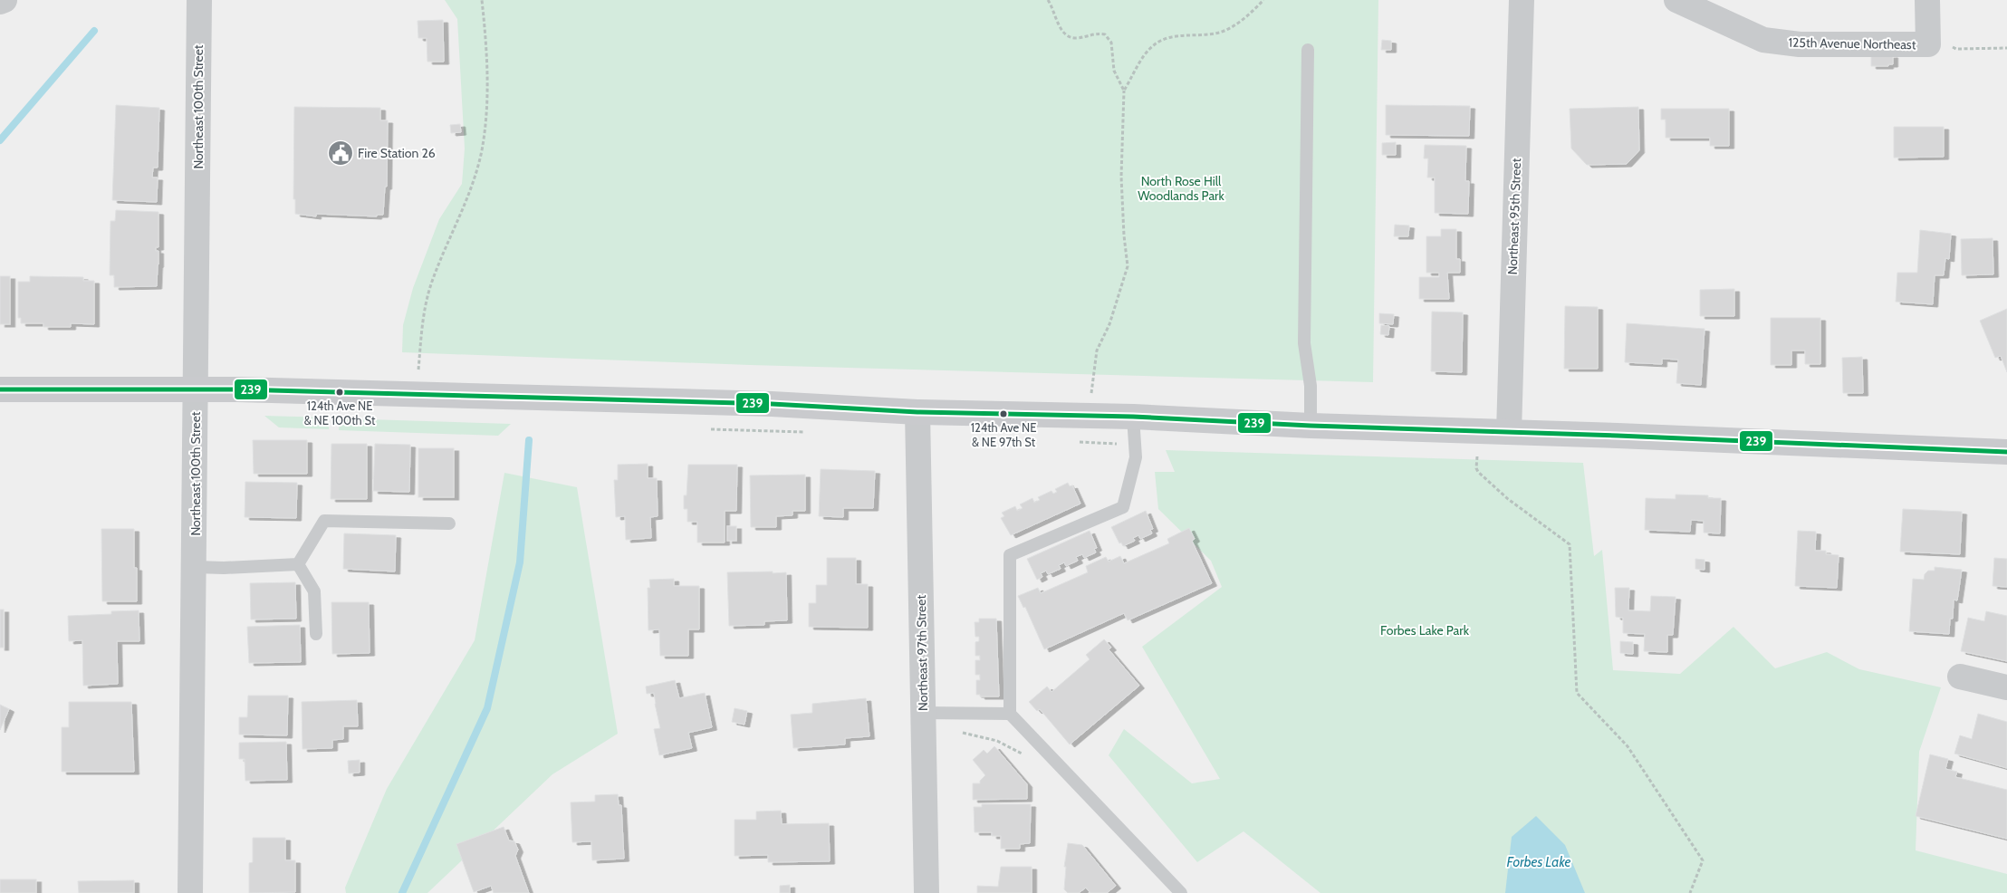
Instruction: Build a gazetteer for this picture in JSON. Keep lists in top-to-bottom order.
{
  "streets": {
    "street": [
      "125th Avenue Northeast",
      "Northeast 100th Street",
      "Northeast 95th Street",
      "Northeast 97th Street"
    ]
  },
  "water": ["Forbes Lake"],
  "parks": ["North Rose Hill Woodlands Park", "Forbes Lake Park"],
  "places": {
    "public building": ["Fire Station 26"],
    "other": ["124th Ave NE & NE 100th St", "124th Ave NE & NE 97th St"]
  },
  "lines": ["transit line 239"]
}
